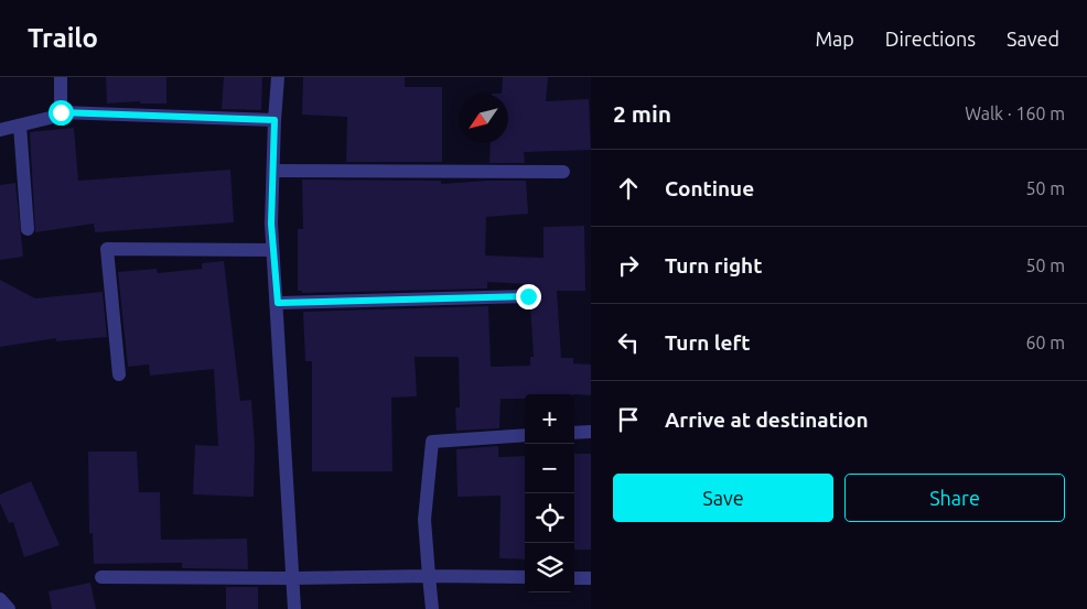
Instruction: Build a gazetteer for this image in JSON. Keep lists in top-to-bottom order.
{
  "north": "bottom left",
  "page": {
    "header": "Trailo",
    "nav": ["Map", "Directions", "Saved"],
    "heading": ["2 min", "Walk · 160 m"],
    "list": [
      ["Continue", "50 m"],
      ["Turn right", "50 m"],
      ["Turn left", "60 m"],
      "Arrive at destination"
    ],
    "map_buttons": ["+", "−"],
    "buttons": ["Save", "Share"]
  }
}
